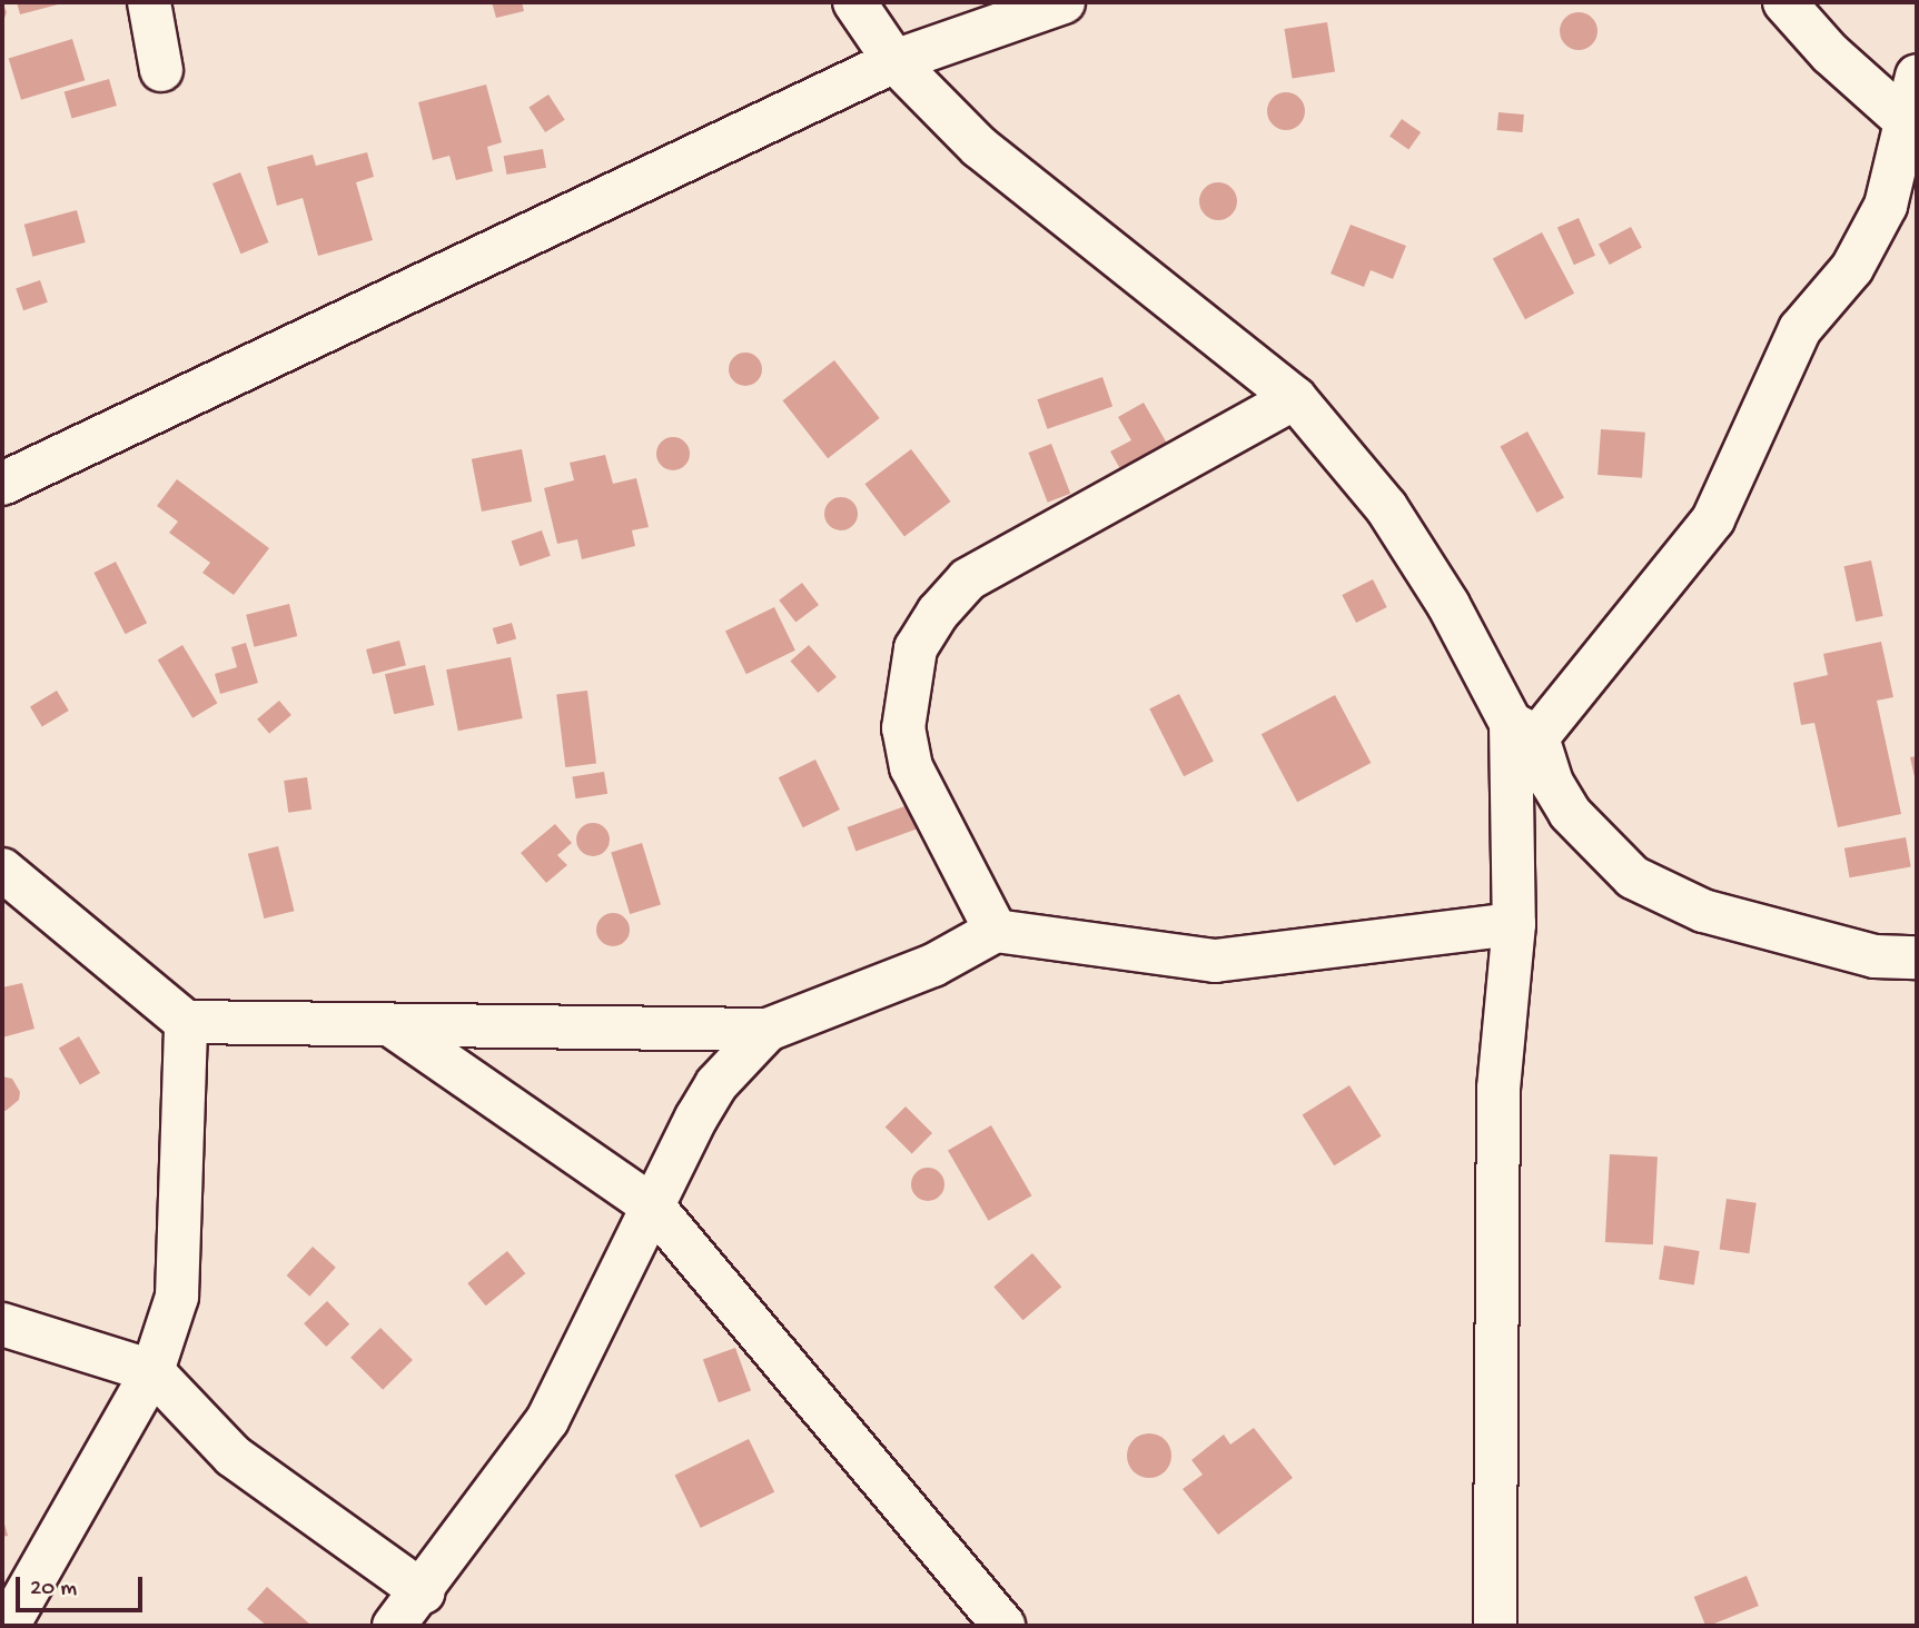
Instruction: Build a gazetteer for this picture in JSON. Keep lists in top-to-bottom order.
{
  "scale_bar": "20 m"
}
